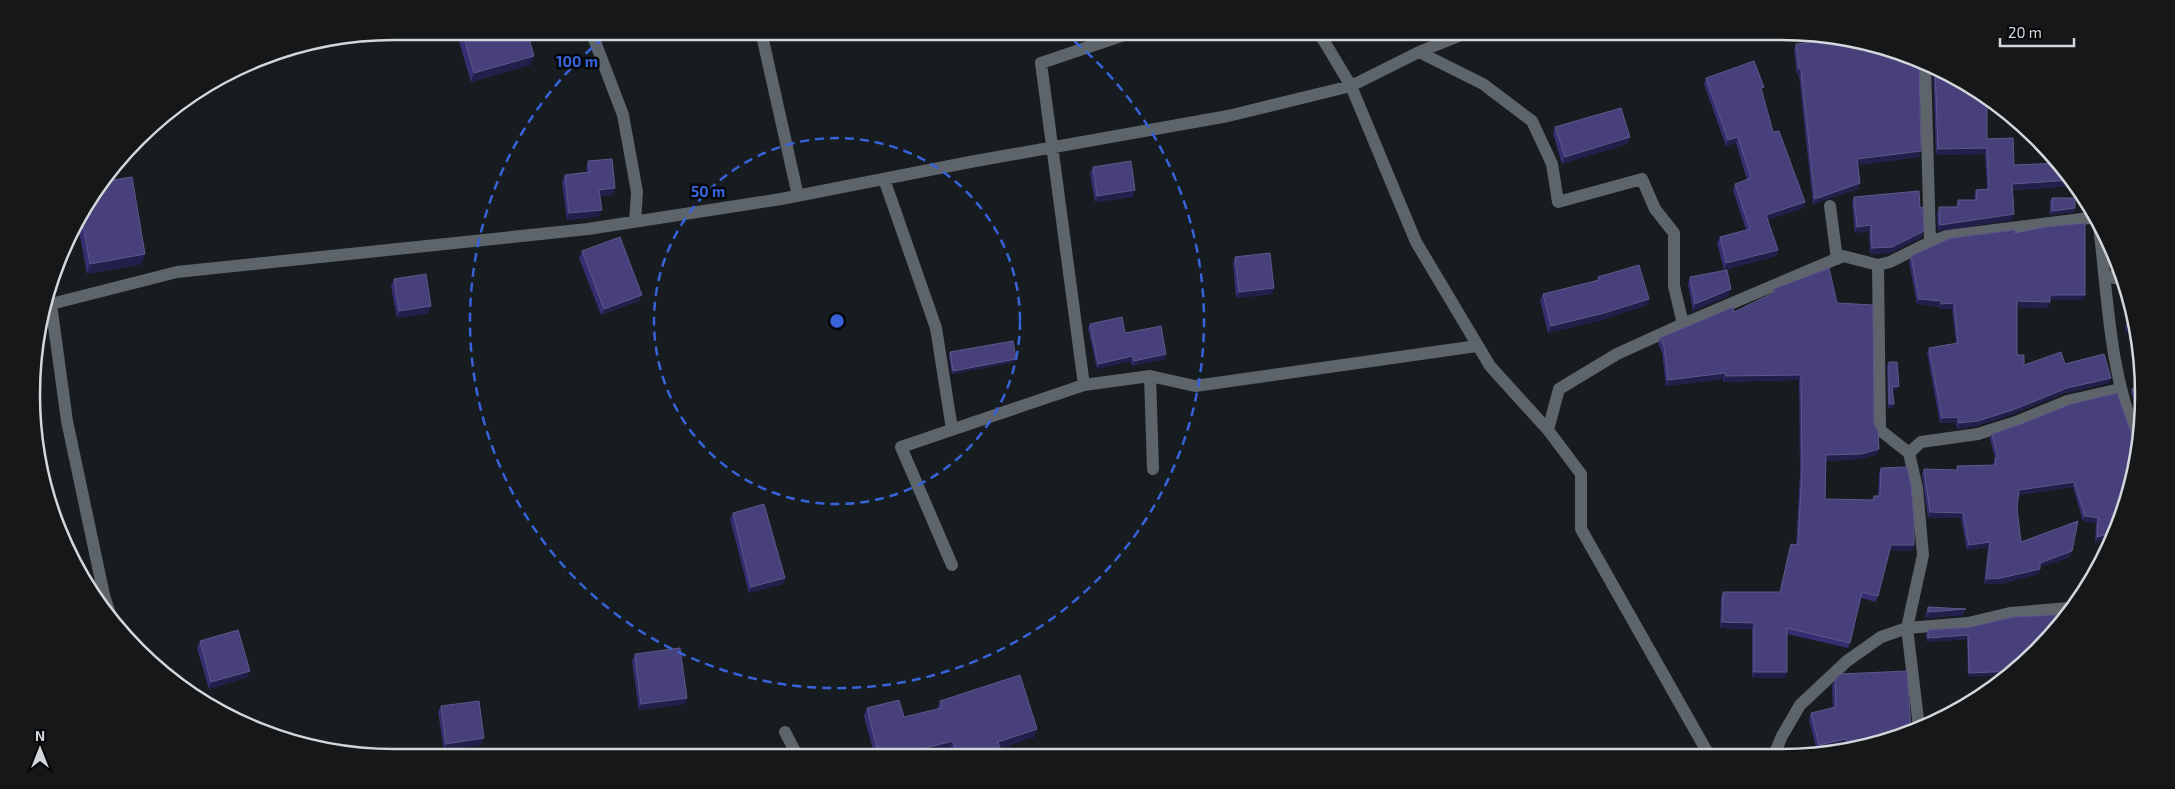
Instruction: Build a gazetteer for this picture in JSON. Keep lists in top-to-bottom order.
{
  "scale_bar": "20 m",
  "north": "top",
  "rings": ["100 m", "50 m"]
}
